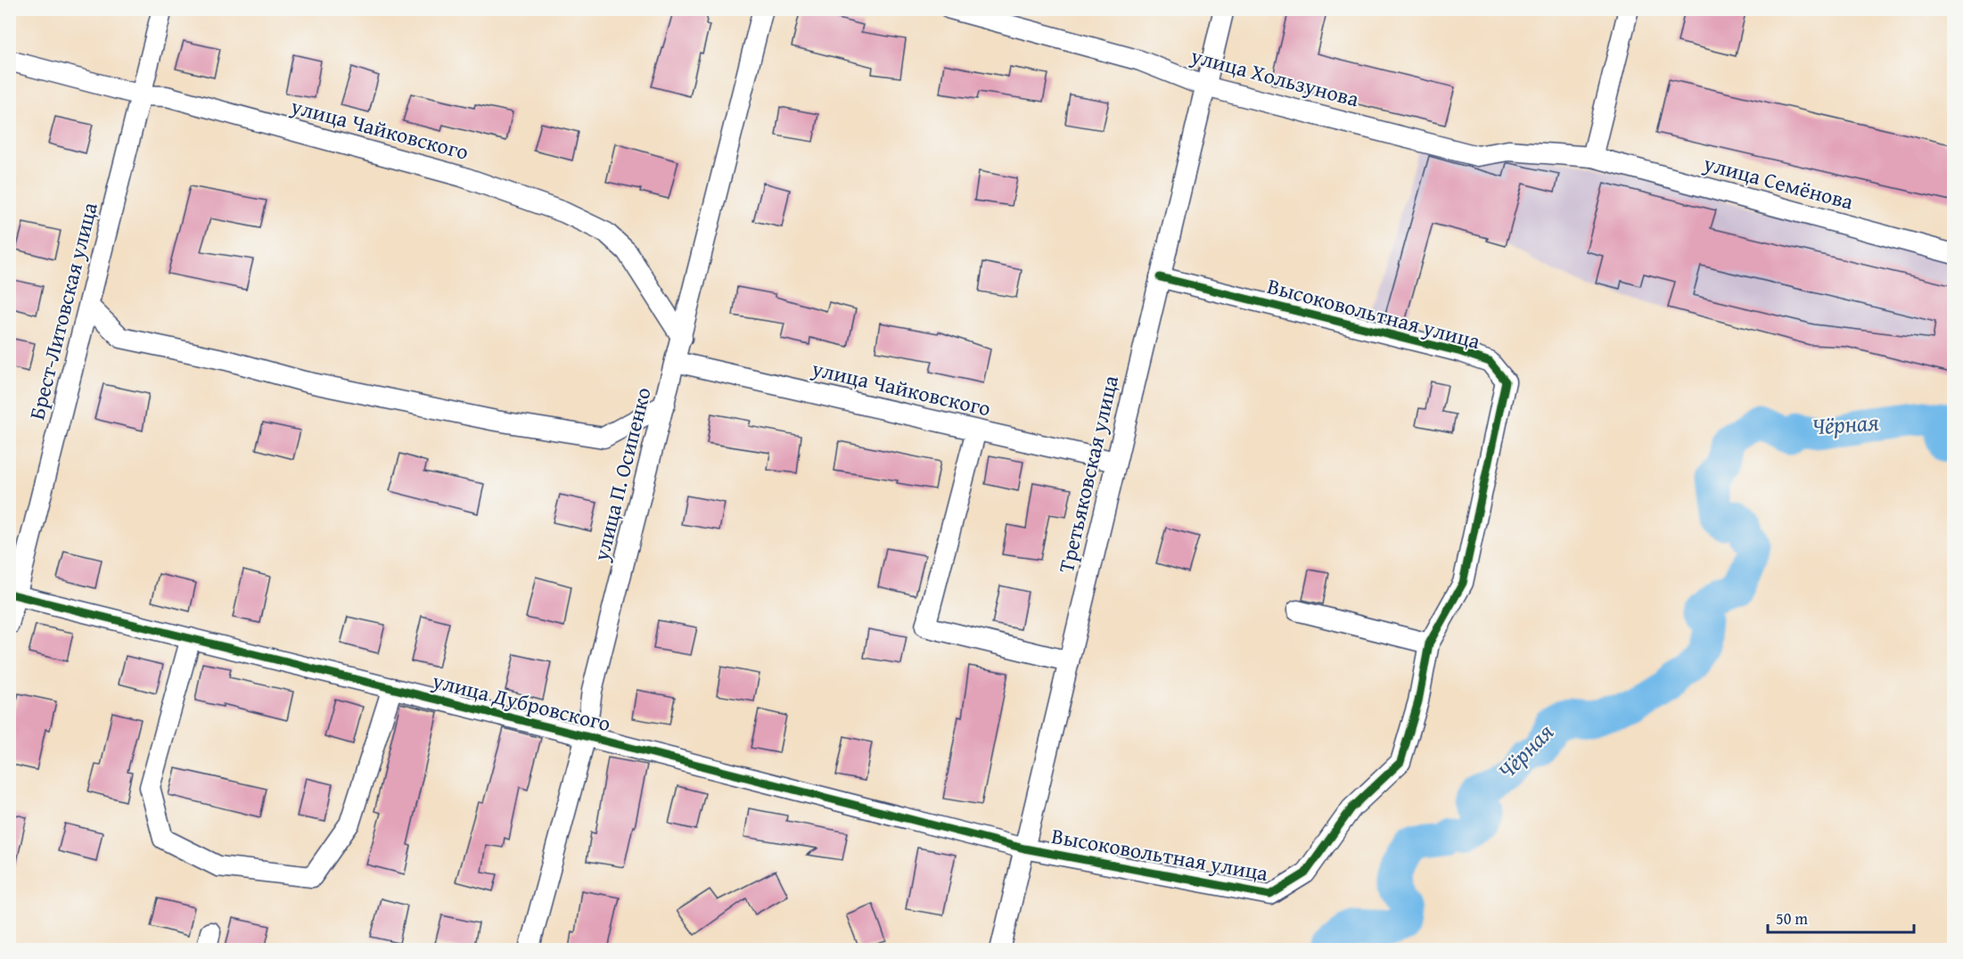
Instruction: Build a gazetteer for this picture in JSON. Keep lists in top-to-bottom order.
{
  "streets": {
    "street": [
      "улица Хользунова",
      "улица Чайковского",
      "улица Семёнова",
      "Брест-Литовская улица",
      "Высоковольтная улица",
      "улица П. Осипенко",
      "Третьяковская улица",
      "улица Дубровского"
    ]
  },
  "crossings": [
    ["улица Хользунова", "улица Семёнова"],
    ["улица Хользунова", "Третьяковская улица"],
    ["улица Чайковского", "Брест-Литовская улица"],
    ["улица Чайковского", "улица П. Осипенко"],
    ["улица Чайковского", "Третьяковская улица"],
    ["Брест-Литовская улица", "улица Дубровского"],
    ["Высоковольтная улица", "Третьяковская улица"],
    ["Высоковольтная улица", "улица Дубровского"],
    ["улица П. Осипенко", "улица Дубровского"],
    ["Третьяковская улица", "улица Дубровского"]
  ],
  "water": ["Чёрная"],
  "scale_bar": "50 m"
}
